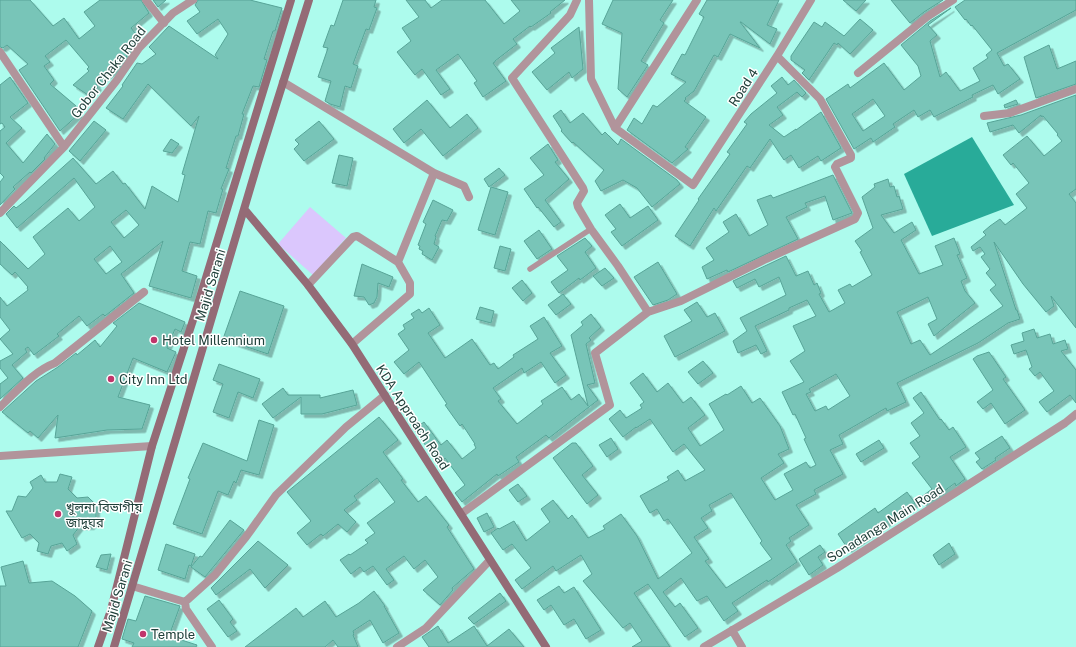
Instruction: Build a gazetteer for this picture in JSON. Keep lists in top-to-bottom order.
{
  "streets": {
    "main road": ["Majid Sarani", "KDA Approach Road"],
    "street": ["Gobor Chaka Road", "Road 4", "Sonadanga Main Road"]
  },
  "crossings": [
    ["Majid Sarani", "KDA Approach Road"]
  ],
  "places": [
    "Hotel Millennium",
    "City Inn Ltd",
    "খুলনা বিভাগীয় জাদুঘর",
    "Temple"
  ]
}
